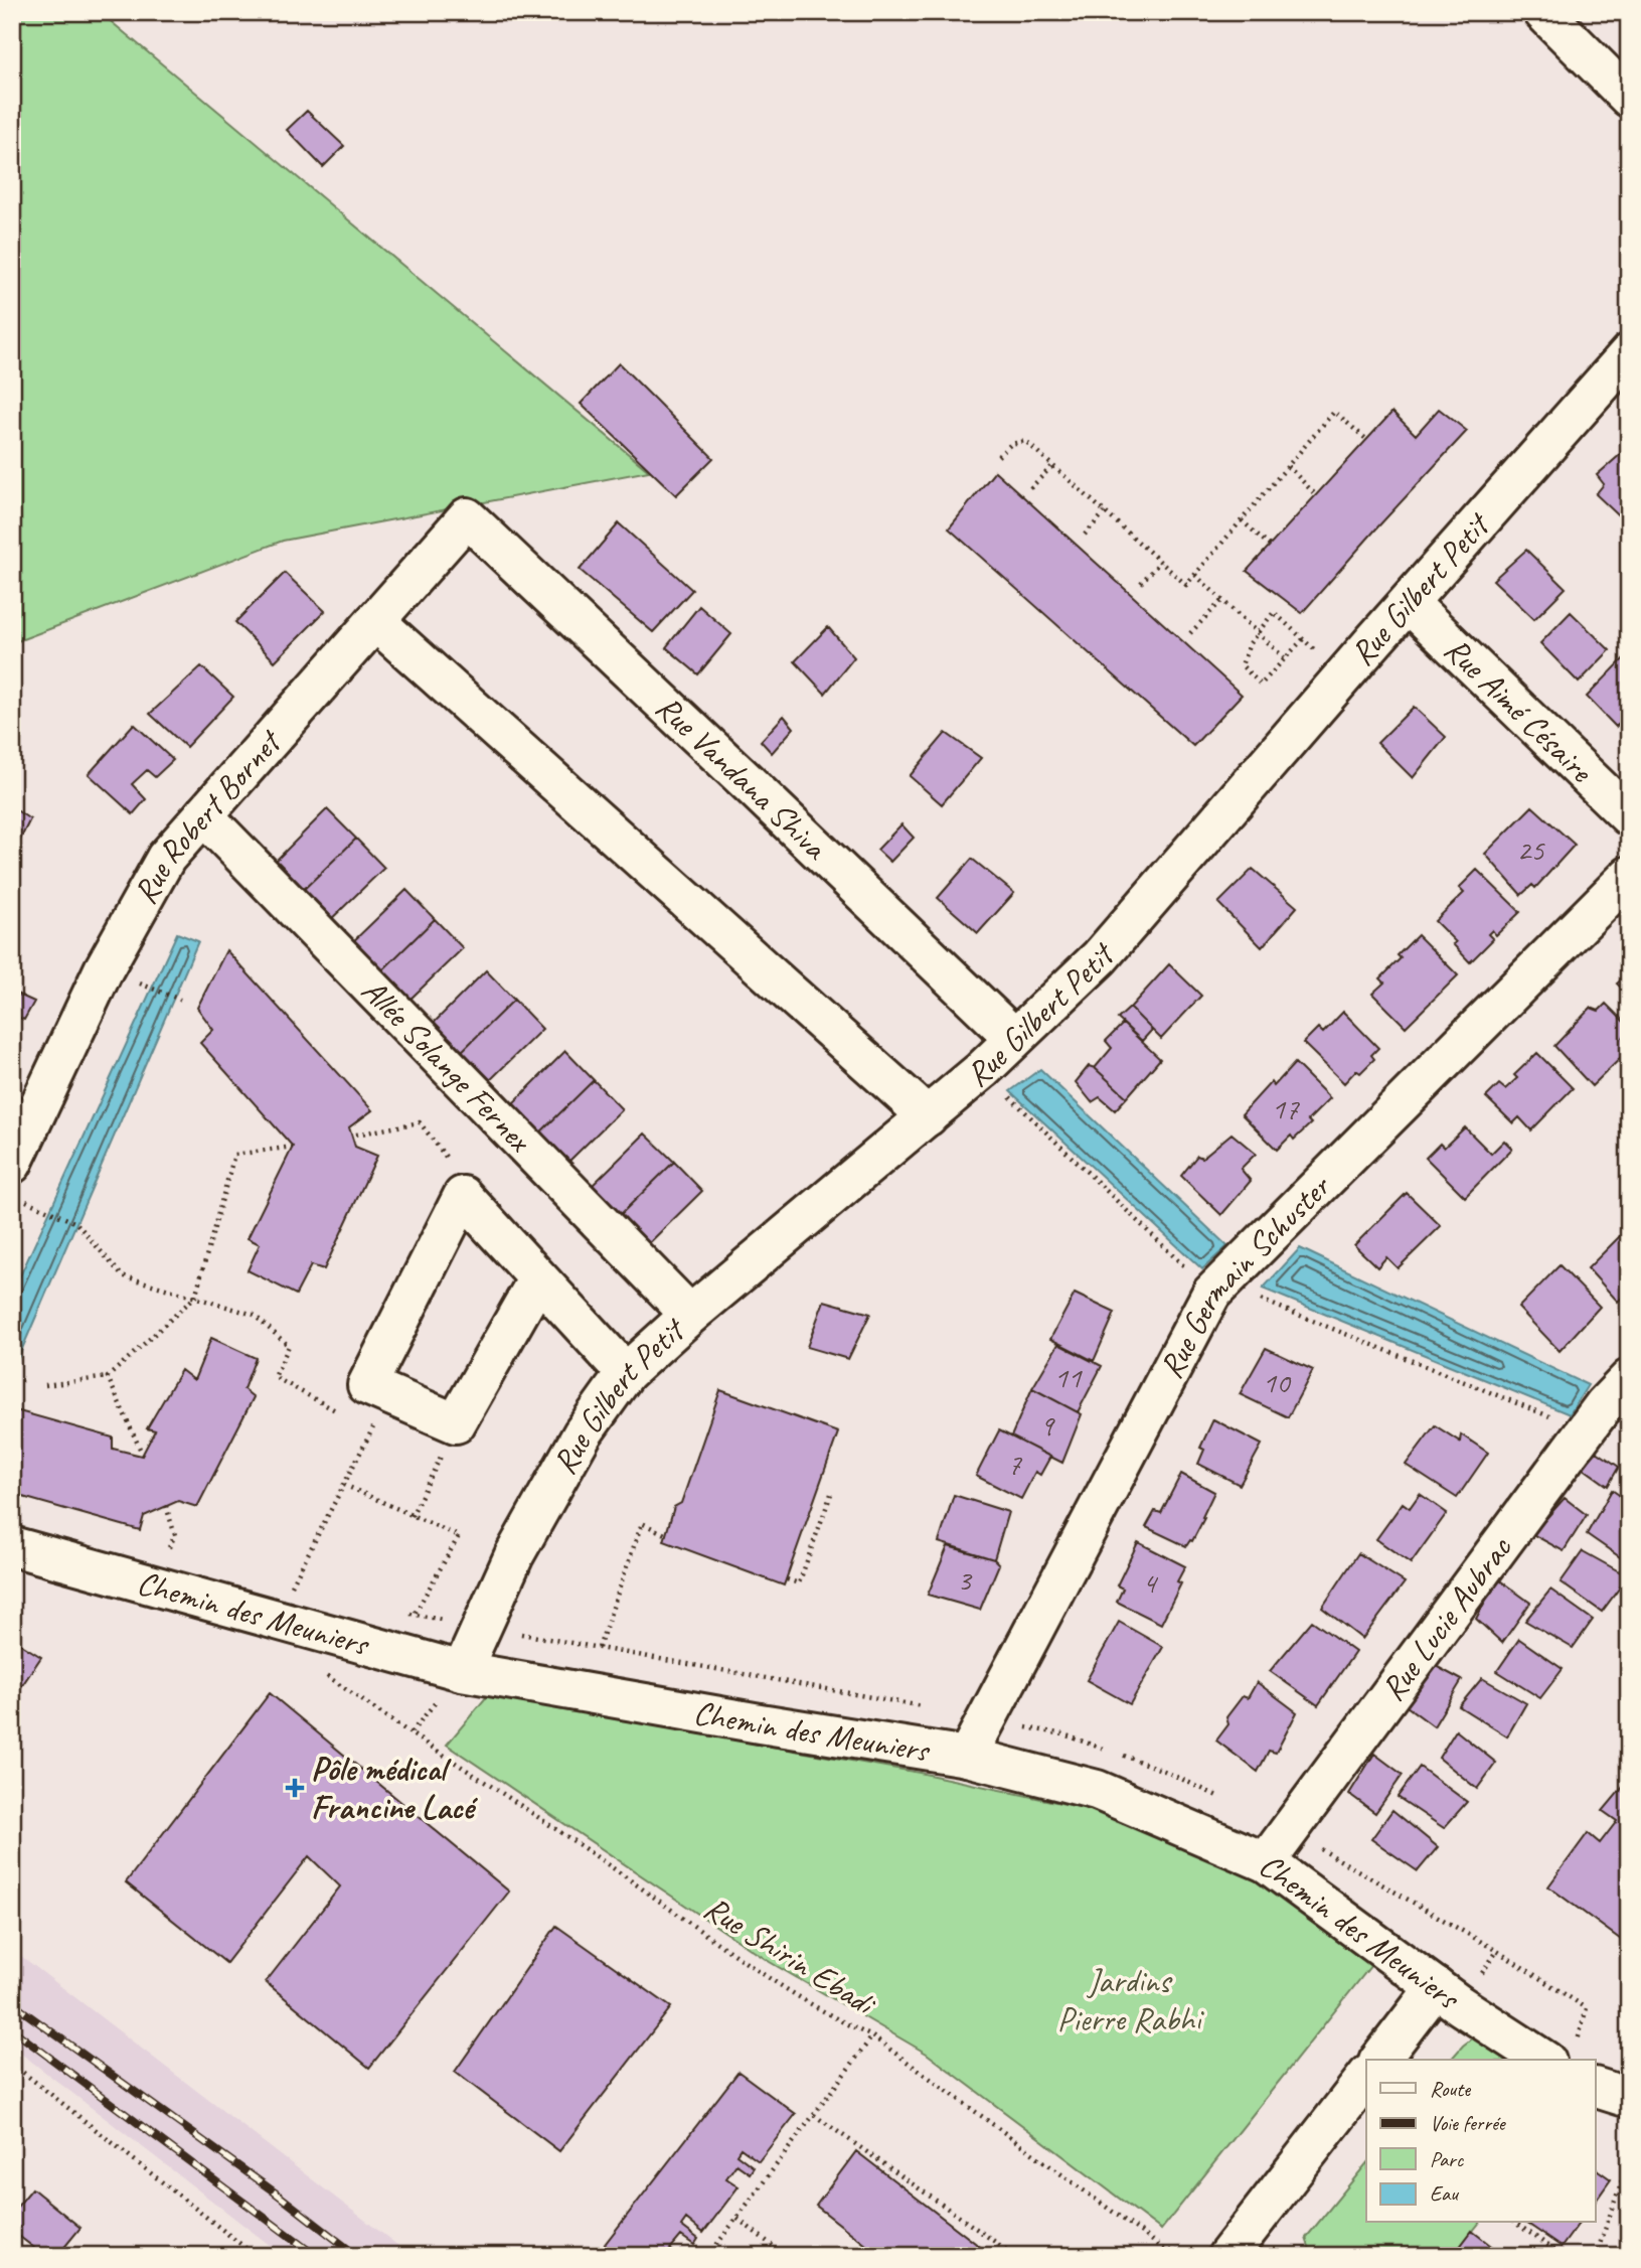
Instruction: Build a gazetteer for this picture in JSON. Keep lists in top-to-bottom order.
{
  "streets": {
    "street": [
      "Rue Gilbert Petit",
      "Rue Aimé Césaire",
      "Rue Vandana Shiva",
      "Rue Robert Bornet",
      "Allée Solange Fernex",
      "Rue Germain Schuster",
      "Chemin des Meuniers",
      "Rue Lucie Aubrac"
    ],
    "path": ["Rue Shirin Ebadi"]
  },
  "crossings": [
    ["Rue Gilbert Petit", "Rue Aimé Césaire"],
    ["Rue Gilbert Petit", "Rue Vandana Shiva"],
    ["Rue Gilbert Petit", "Allée Solange Fernex"],
    ["Rue Gilbert Petit", "Chemin des Meuniers"],
    ["Rue Gilbert Petit", "Rue Shirin Ebadi"],
    ["Rue Vandana Shiva", "Rue Robert Bornet"],
    ["Rue Robert Bornet", "Allée Solange Fernex"],
    ["Rue Germain Schuster", "Chemin des Meuniers"],
    ["Chemin des Meuniers", "Rue Lucie Aubrac"],
    ["Chemin des Meuniers", "Rue Shirin Ebadi"]
  ],
  "parks": ["Jardins Pierre Rabhi"],
  "places": {
    "health": ["Pôle médical Francine Lacé"]
  },
  "house_numbers": [
    "25",
    "17",
    "11",
    "10",
    "9",
    "7",
    "3",
    "4"
  ],
  "legend": [
    "Route",
    "Voie ferrée",
    "Parc",
    "Eau"
  ]
}
